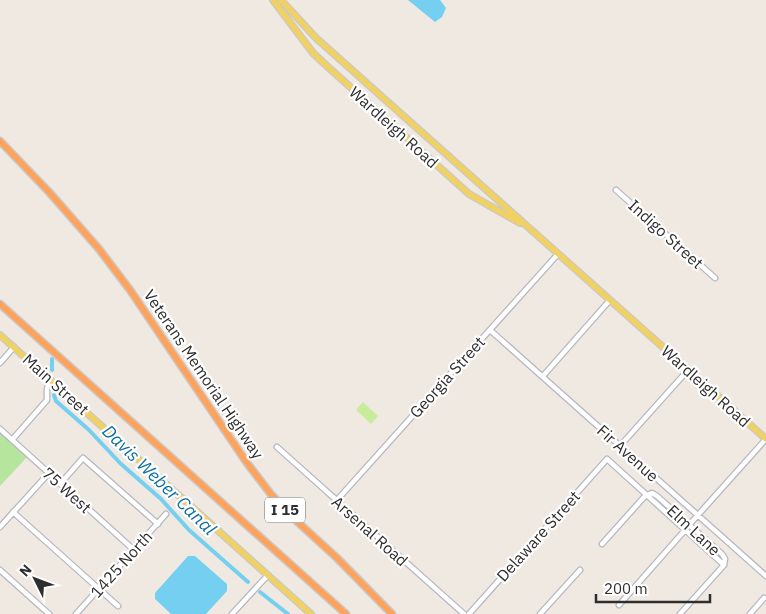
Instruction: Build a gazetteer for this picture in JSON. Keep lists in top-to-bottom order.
{
  "streets": {
    "highway": ["Veterans Memorial Highway", "I 15"],
    "main road": ["Wardleigh Road", "Main Street"],
    "street": [
      "Indigo Street",
      "Georgia Street",
      "Fir Avenue",
      "75 West",
      "Elm Lane",
      "Arsenal Road",
      "Delaware Street",
      "1425 North"
    ]
  },
  "crossings": [
    ["Wardleigh Road", "Georgia Street"],
    ["Georgia Street", "Fir Avenue"],
    ["Georgia Street", "Arsenal Road"],
    ["75 West", "1425 North"],
    ["Elm Lane", "Delaware Street"]
  ],
  "water": ["Davis Weber Canal"],
  "scale_bar": "200 m",
  "north": "top left"
}
